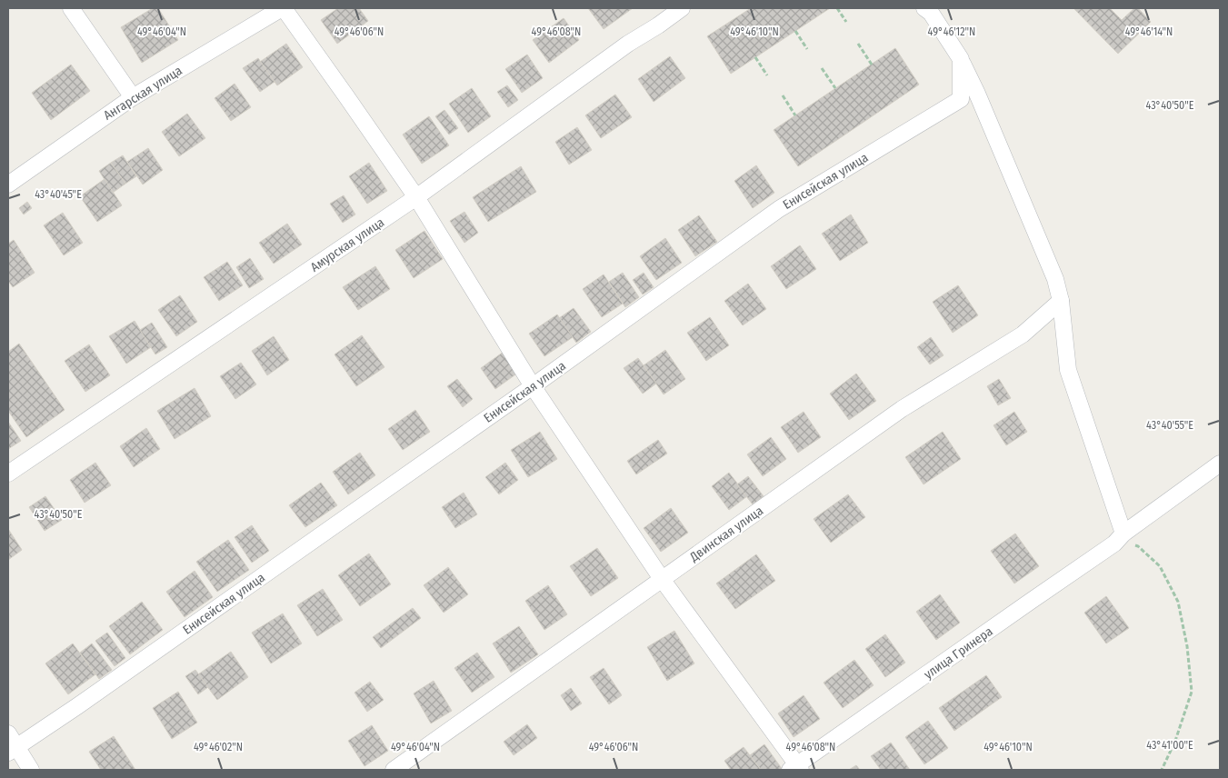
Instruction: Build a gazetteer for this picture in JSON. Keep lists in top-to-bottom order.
{
  "streets": {
    "street": [
      "Ангарская улица",
      "Енисейская улица",
      "Амурская улица",
      "Двинская улица",
      "улица Гринера"
    ]
  },
  "coordinates": [
    "49°46'04\"N",
    "49°46'06\"N",
    "49°46'12\"N",
    "49°46'14\"N",
    "49°46'08\"N",
    "49°46'10\"N",
    "43°40'50\"E",
    "43°40'45\"E",
    "43°40'55\"E",
    "43°41'00\"E",
    "49°46'02\"N"
  ]
}
